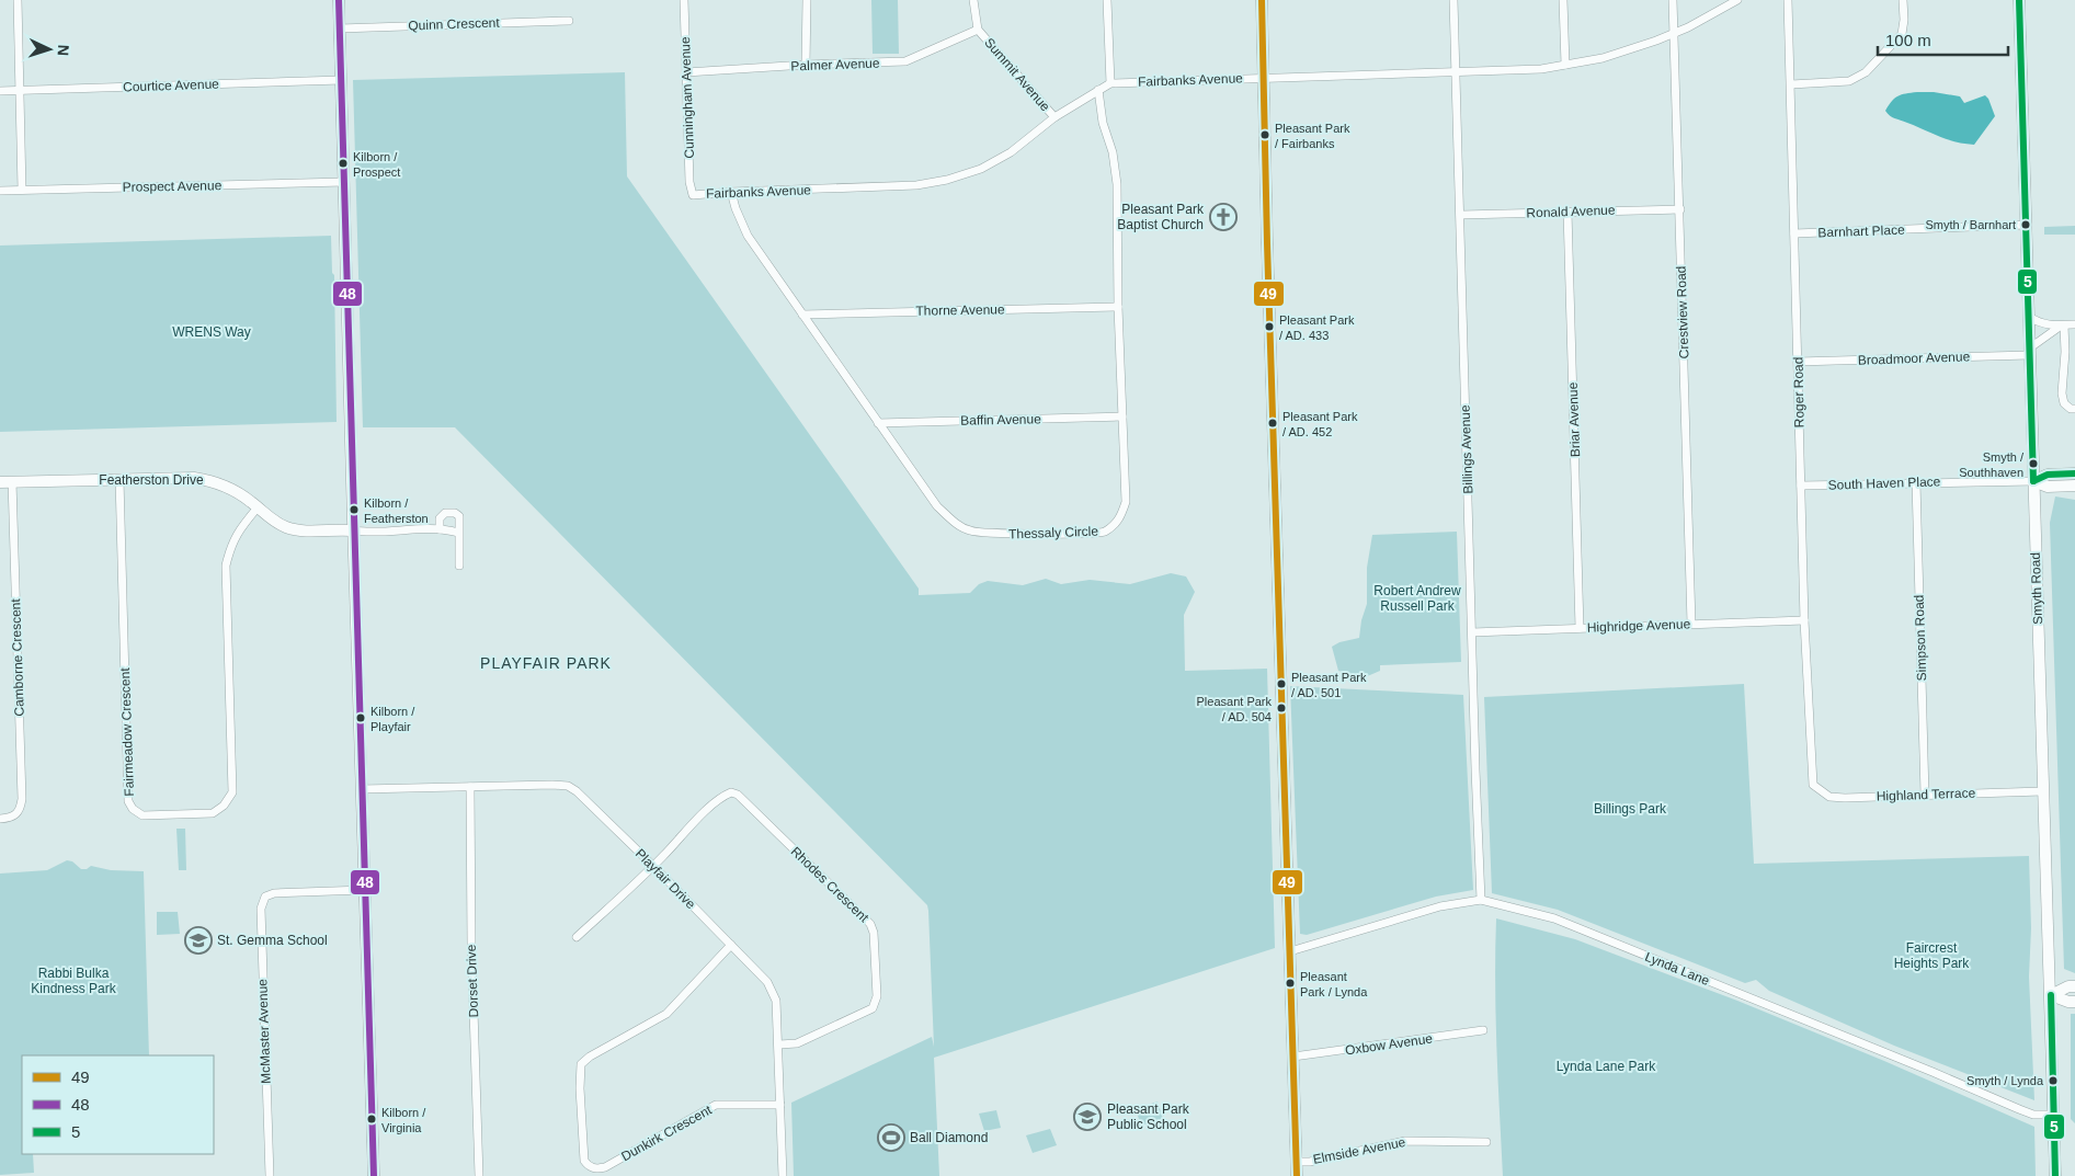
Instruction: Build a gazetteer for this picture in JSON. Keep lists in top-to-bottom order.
{
  "streets": {
    "street": [
      "Quinn Crescent",
      "Palmer Avenue",
      "Summit Avenue",
      "Fairbanks Avenue",
      "Courtice Avenue",
      "Cunningham Avenue",
      "Prospect Avenue",
      "Ronald Avenue",
      "Barnhart Place",
      "Thorne Avenue",
      "Crestview Road",
      "Broadmoor Avenue",
      "Roger Road",
      "Baffin Avenue",
      "Briar Avenue",
      "Billings Avenue",
      "Featherston Drive",
      "South Haven Place",
      "Thessaly Circle",
      "Smyth Road",
      "Highridge Avenue",
      "Simpson Road",
      "Camborne Crescent",
      "Fairmeadow Crescent",
      "Highland Terrace",
      "Playfair Drive",
      "Rhodes Crescent",
      "Lynda Lane",
      "Dorset Drive",
      "McMaster Avenue",
      "Oxbow Avenue",
      "Dunkirk Crescent",
      "Elmside Avenue"
    ]
  },
  "crossings": [
    ["Palmer Avenue", "Summit Avenue"],
    ["Palmer Avenue", "Cunningham Avenue"],
    ["Summit Avenue", "Fairbanks Avenue"],
    ["Fairbanks Avenue", "Cunningham Avenue"],
    ["Fairbanks Avenue", "Crestview Road"],
    ["Fairbanks Avenue", "Billings Avenue"],
    ["Fairbanks Avenue", "Thessaly Circle"],
    ["Ronald Avenue", "Crestview Road"],
    ["Ronald Avenue", "Briar Avenue"],
    ["Ronald Avenue", "Billings Avenue"],
    ["Barnhart Place", "Roger Road"],
    ["Barnhart Place", "Smyth Road"],
    ["Thorne Avenue", "Thessaly Circle"],
    ["Crestview Road", "Highridge Avenue"],
    ["Broadmoor Avenue", "Roger Road"],
    ["Broadmoor Avenue", "Smyth Road"],
    ["Roger Road", "South Haven Place"],
    ["Roger Road", "Highridge Avenue"],
    ["Roger Road", "Highland Terrace"],
    ["Baffin Avenue", "Thessaly Circle"],
    ["Briar Avenue", "Highridge Avenue"],
    ["Billings Avenue", "Highridge Avenue"],
    ["Billings Avenue", "Lynda Lane"],
    ["Featherston Drive", "Camborne Crescent"],
    ["Featherston Drive", "Fairmeadow Crescent"],
    ["South Haven Place", "Smyth Road"],
    ["South Haven Place", "Simpson Road"],
    ["Smyth Road", "Highland Terrace"],
    ["Smyth Road", "Lynda Lane"],
    ["Simpson Road", "Highland Terrace"],
    ["Playfair Drive", "Rhodes Crescent"],
    ["Playfair Drive", "Dorset Drive"],
    ["Playfair Drive", "Dunkirk Crescent"]
  ],
  "districts": ["PLAYFAIR PARK"],
  "parks": [
    "WRENS Way",
    "Robert Andrew Russell Park",
    "Billings Park",
    "Faircrest Heights Park",
    "Rabbi Bulka Kindness Park",
    "Lynda Lane Park"
  ],
  "places": {
    "other": [
      "Pleasant Park / Fairbanks",
      "Kilborn / Prospect",
      "Smyth / Barnhart",
      "Pleasant Park / AD. 433",
      "Pleasant Park / AD. 452",
      "Smyth / Southhaven",
      "Kilborn / Featherston",
      "Pleasant Park / AD. 501",
      "Pleasant Park / AD. 504",
      "Kilborn / Playfair",
      "Pleasant Park / Lynda",
      "Smyth / Lynda",
      "Kilborn / Virginia"
    ],
    "church": ["Pleasant Park Baptist Church"],
    "school or university": ["St. Gemma School", "Pleasant Park Public School"],
    "sports": ["Ball Diamond"]
  },
  "lines": ["transit line 49", "transit line 48", "transit line 5"],
  "legend": ["49", "48", "5"],
  "scale_bar": "100 m",
  "north": "right"
}
